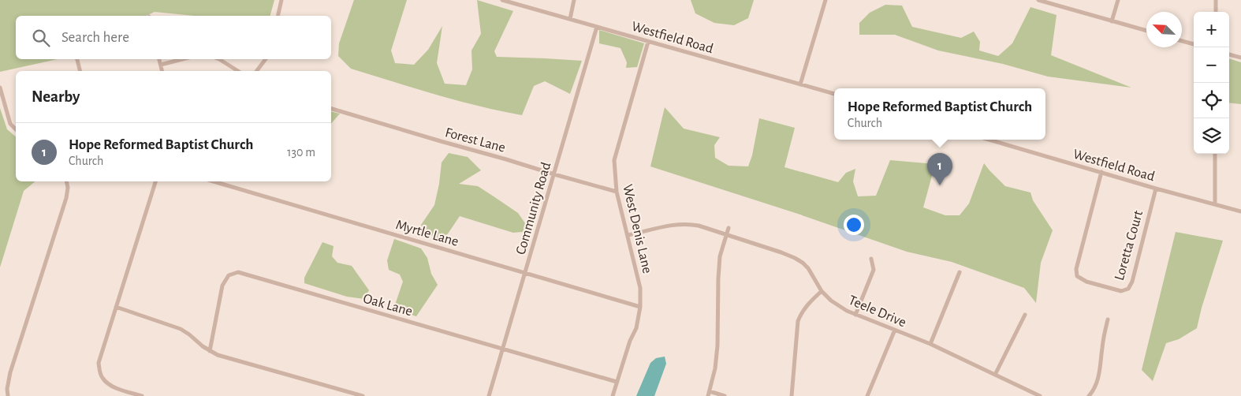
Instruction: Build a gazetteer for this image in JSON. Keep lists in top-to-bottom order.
{
  "streets": {
    "street": [
      "Westfield Road",
      "Forest Lane",
      "Community Road",
      "West Denis Lane",
      "Myrtle Lane",
      "Loretta Court",
      "Oak Lane",
      "Teele Drive"
    ]
  },
  "crossings": [
    ["Westfield Road", "Community Road"],
    ["Westfield Road", "West Denis Lane"],
    ["Westfield Road", "Loretta Court"],
    ["Forest Lane", "Community Road"],
    ["Forest Lane", "West Denis Lane"],
    ["Community Road", "Myrtle Lane"],
    ["Community Road", "Oak Lane"],
    ["West Denis Lane", "Myrtle Lane"],
    ["West Denis Lane", "Oak Lane"],
    ["West Denis Lane", "Teele Drive"]
  ],
  "north": "top left",
  "page": {
    "map_buttons": ["+", "−"],
    "search": "Search here",
    "heading": "Nearby",
    "popup": ["Hope Reformed Baptist Church", "Church"],
    "list": [
      {
        "mark": "1",
        "name": "Hope Reformed Baptist Church",
        "note": "Church",
        "value": "130 m"
      }
    ],
    "pins": "1"
  }
}
